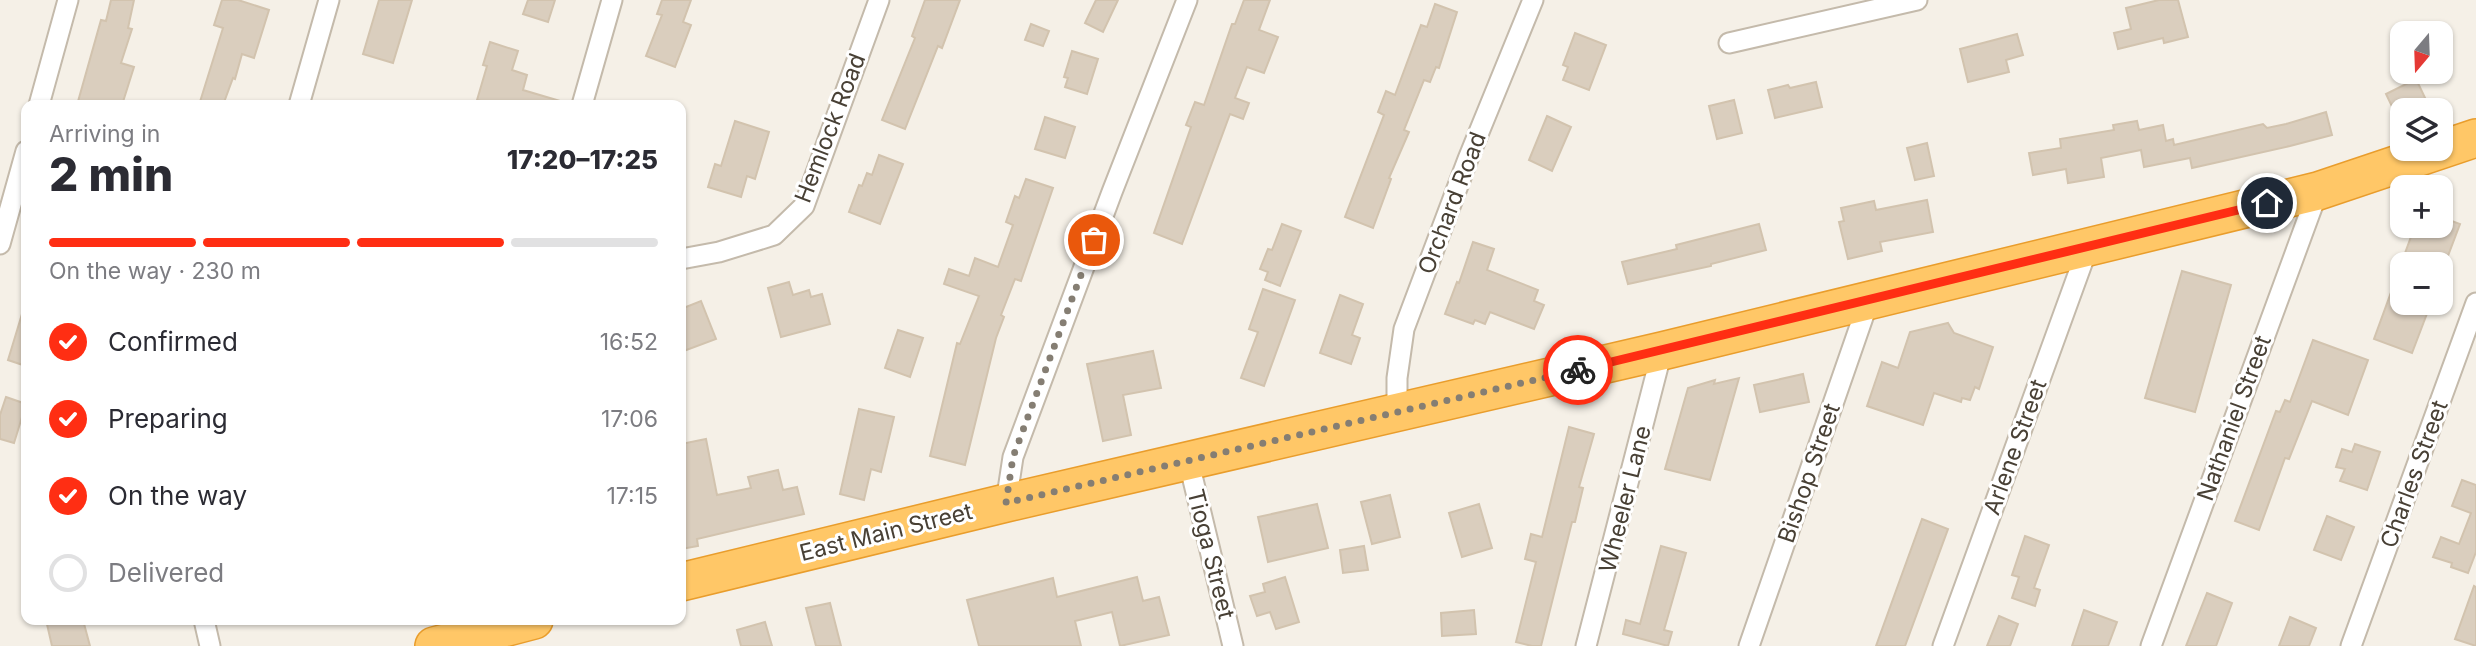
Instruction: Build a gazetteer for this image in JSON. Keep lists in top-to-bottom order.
{
  "streets": {
    "highway": ["East Main Street"],
    "street": [
      "Hemlock Road",
      "Orchard Road",
      "Nathaniel Street",
      "Arlene Street",
      "Bishop Street",
      "Charles Street",
      "Wheeler Lane",
      "Tioga Street"
    ]
  },
  "crossings": [
    ["Orchard Road", "East Main Street"],
    ["Nathaniel Street", "East Main Street"],
    ["Arlene Street", "East Main Street"],
    ["Bishop Street", "East Main Street"],
    ["Wheeler Lane", "East Main Street"],
    ["East Main Street", "Tioga Street"]
  ],
  "north": "bottom",
  "page": {
    "map_buttons": ["+", "−"],
    "heading": ["2 min", "Arriving in", "17:20–17:25"],
    "bar": "On the way · 230 m",
    "list": [
      ["Confirmed", "16:52"],
      ["Preparing", "17:06"],
      ["On the way", "17:15"],
      "Delivered"
    ]
  }
}
